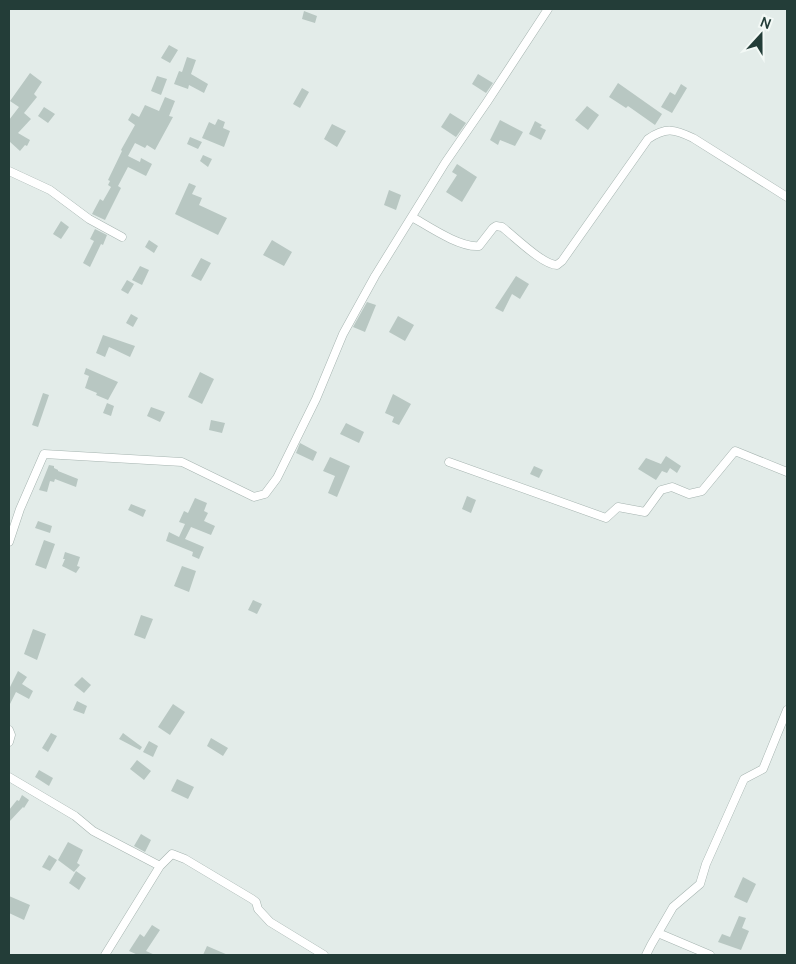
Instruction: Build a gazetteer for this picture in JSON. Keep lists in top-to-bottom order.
{
  "north": "top"
}
